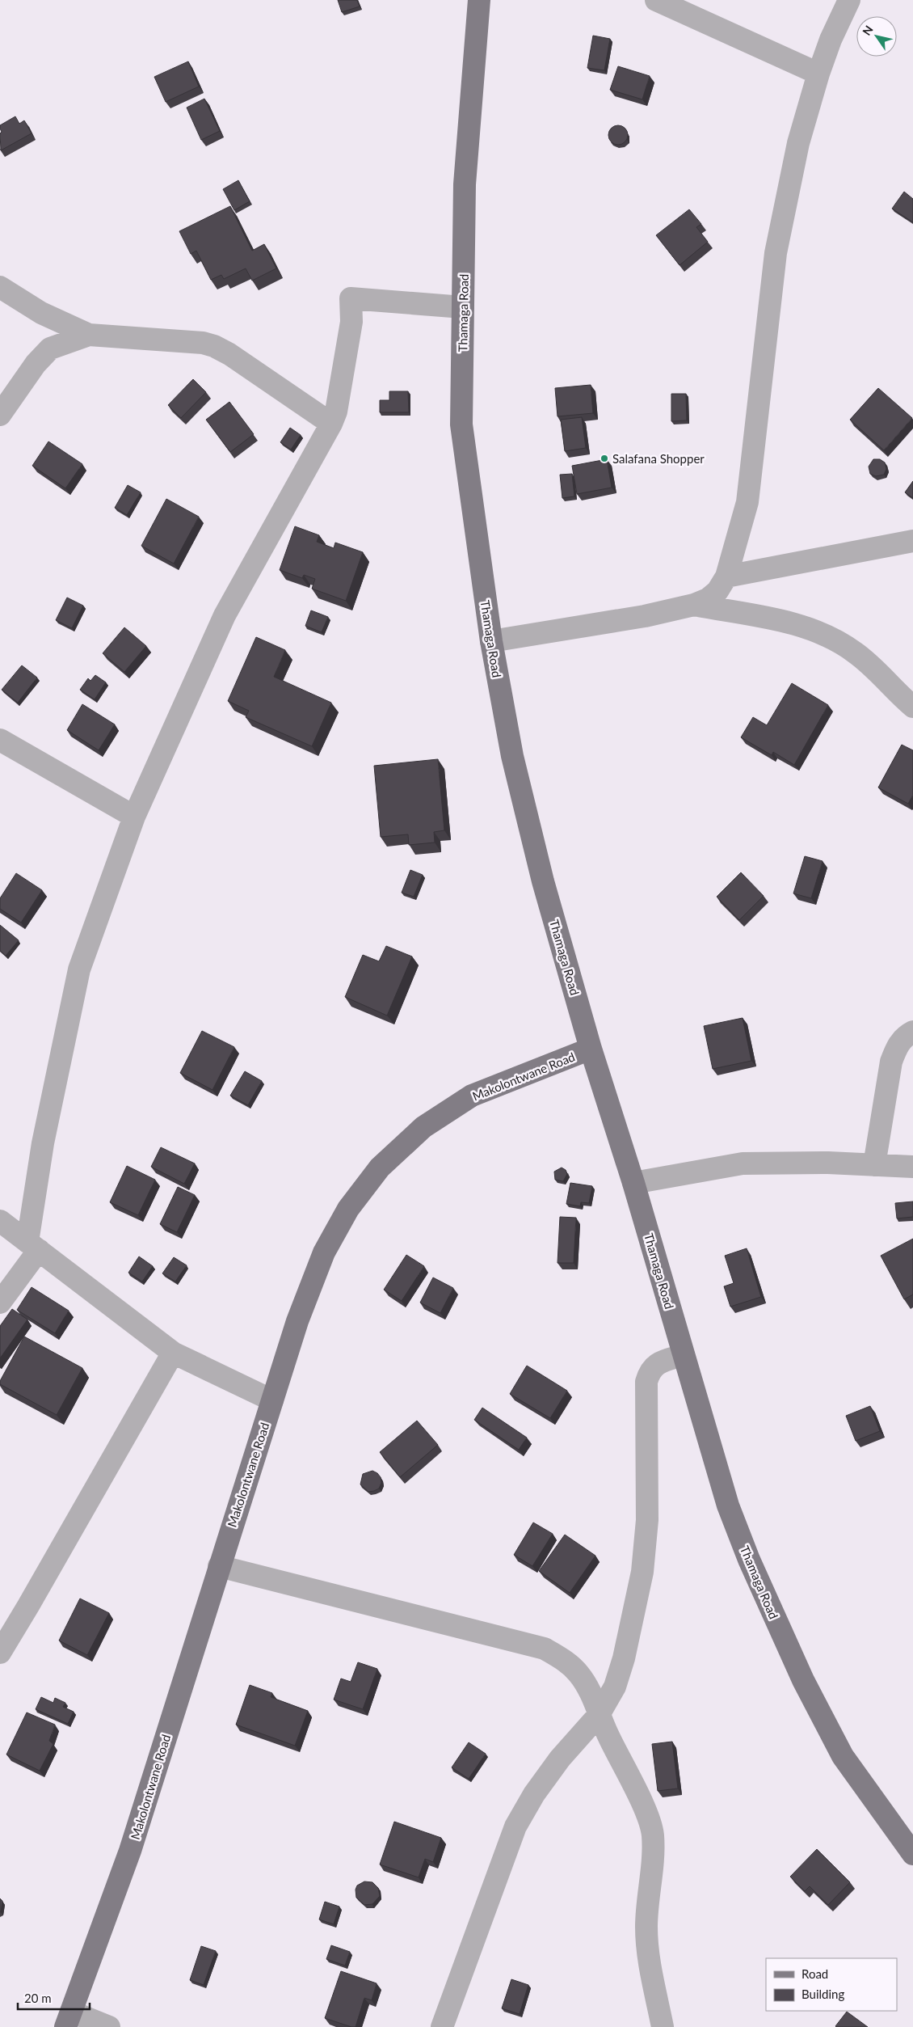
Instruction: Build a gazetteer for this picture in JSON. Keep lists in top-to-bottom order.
{
  "streets": {
    "main road": ["Thamaga Road", "Makolontwane Road"]
  },
  "crossings": [
    ["Thamaga Road", "Makolontwane Road"]
  ],
  "places": ["Salafana Shopper"],
  "legend": ["Road", "Building"],
  "scale_bar": "20 m",
  "north": "top left"
}
